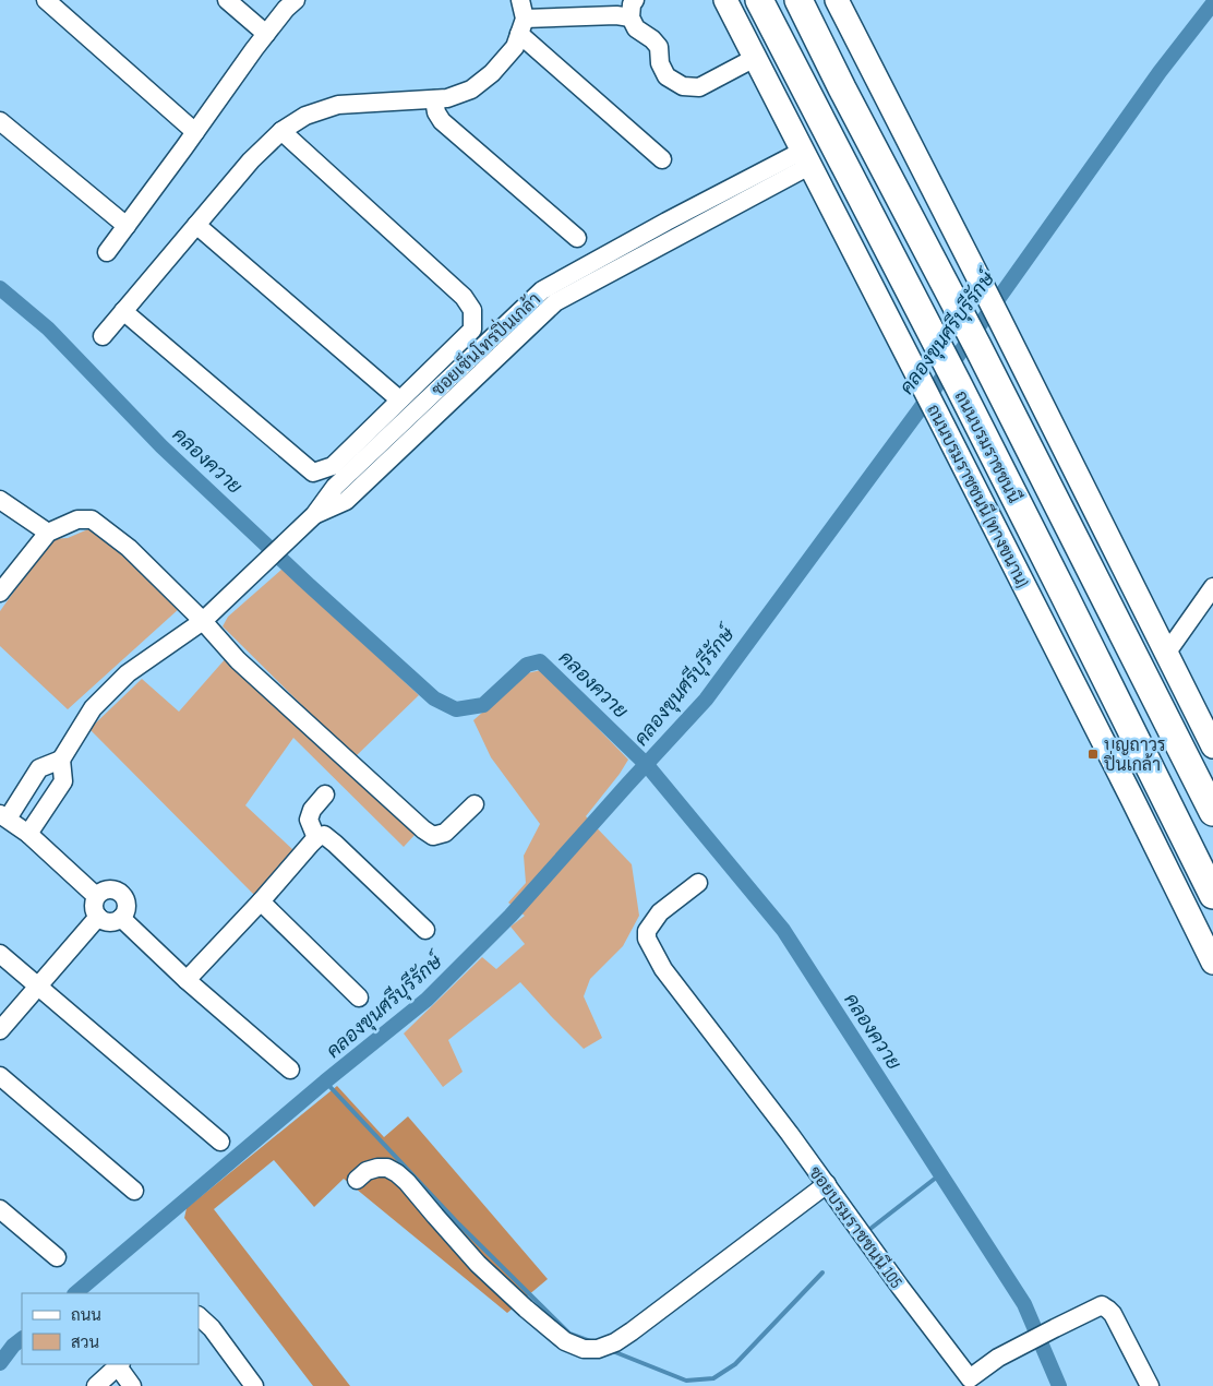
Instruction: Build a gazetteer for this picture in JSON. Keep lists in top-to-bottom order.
{
  "streets": {
    "highway": ["ถนนบรมราชชนนี"],
    "main road": ["ถนนบรมราชชนนี (ทางขนาน)"],
    "street": ["ซอยเซ็นโทรปิ่นเกล้า", "ซอยบรมราชชนนี 105"]
  },
  "crossings": [
    ["ซอยเซ็นโทรปิ่นเกล้า", "ถนนบรมราชชนนี (ทางขนาน)"]
  ],
  "water": ["คลองขุนศรีบุรีรักษ์", "คลองควาย"],
  "places": {
    "transit": ["บุญถาวร ปิ่นเกล้า"]
  },
  "legend": ["ถนน", "สวน"]
}
